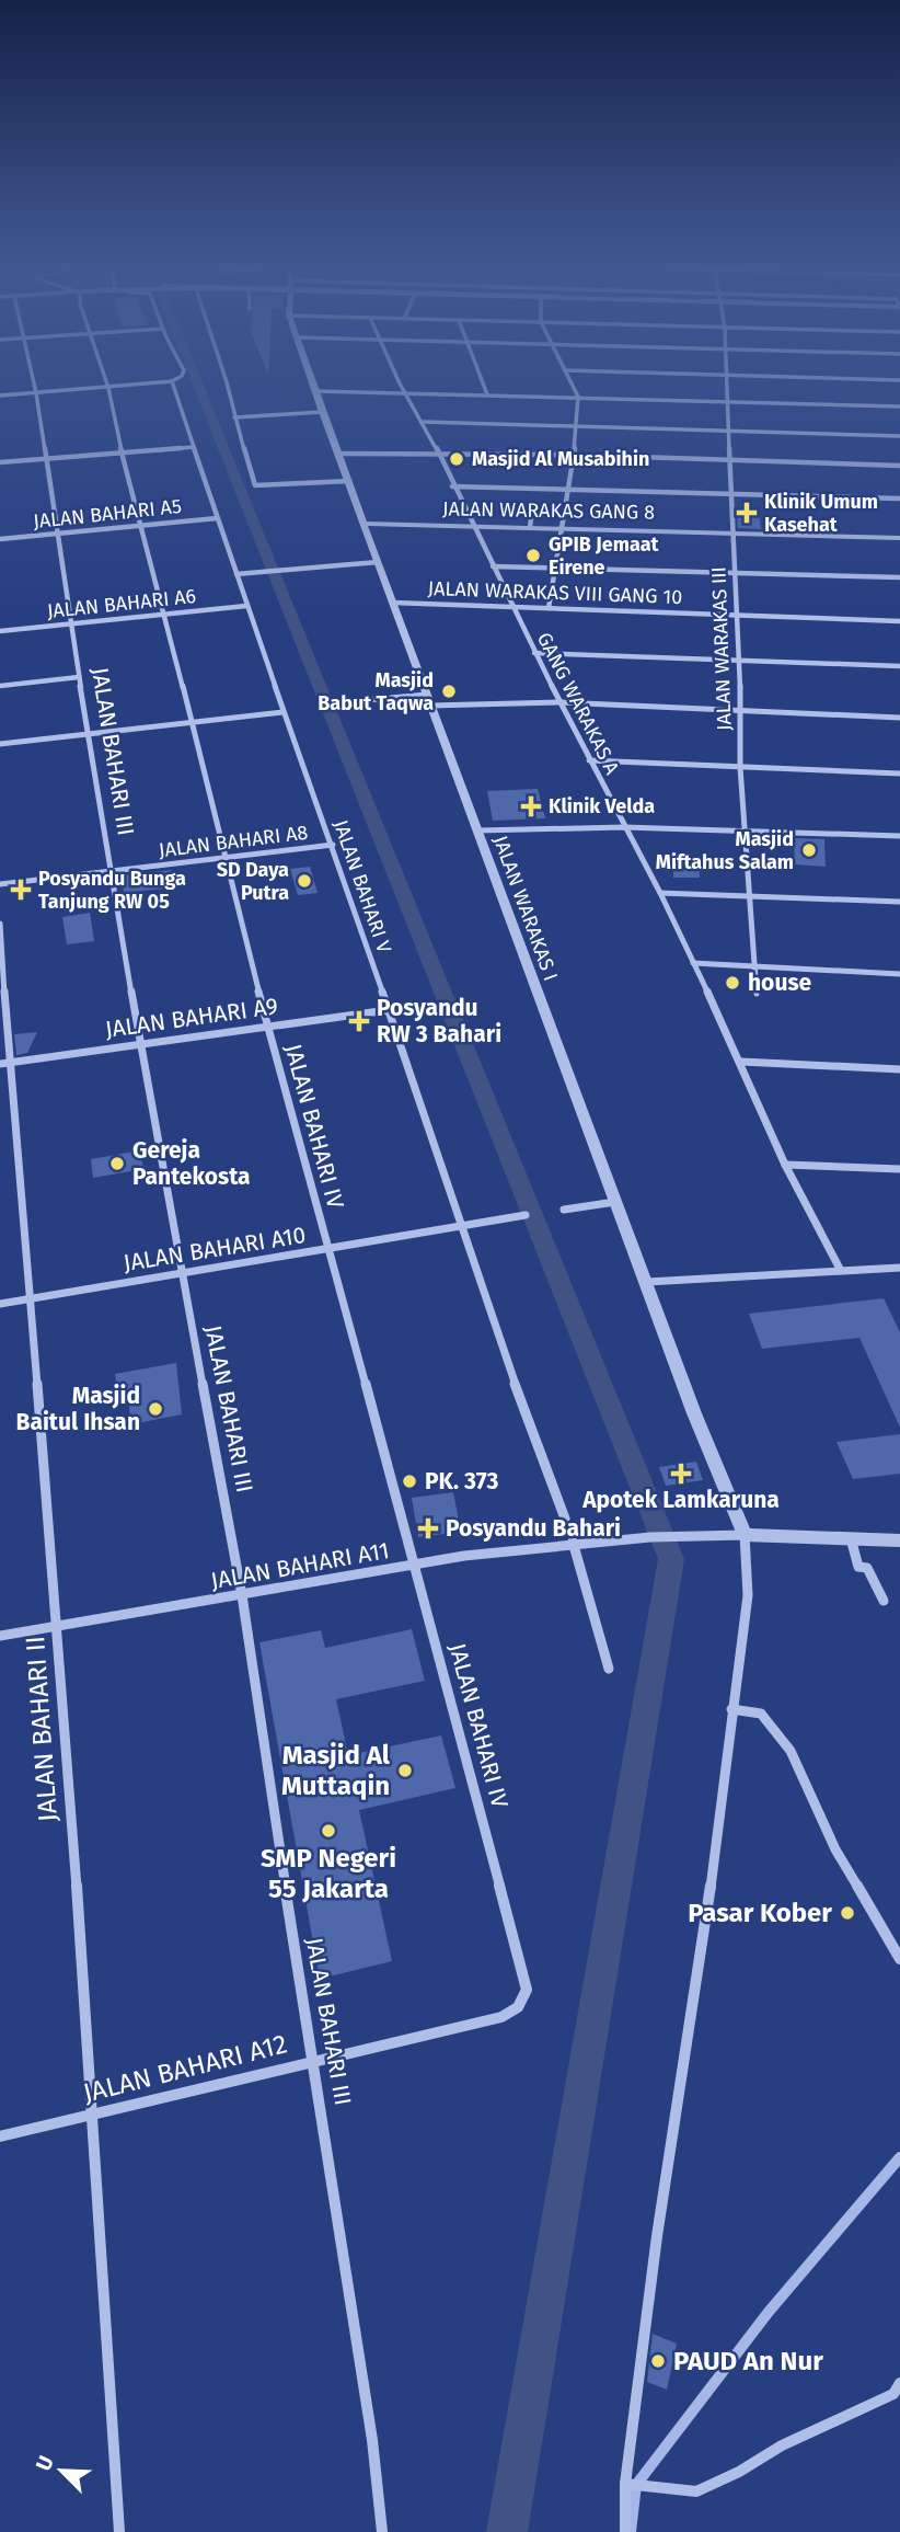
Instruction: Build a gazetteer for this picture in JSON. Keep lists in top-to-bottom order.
{
  "streets": {
    "street": [
      "JALAN WARAKAS GANG 8",
      "JALAN BAHARI A5",
      "JALAN WARAKAS VIII GANG 10",
      "JALAN BAHARI A6",
      "JALAN WARAKAS III",
      "GANG WARAKAS A",
      "JALAN BAHARI III",
      "JALAN BAHARI A8",
      "JALAN BAHARI V",
      "JALAN WARAKAS I",
      "JALAN BAHARI A9",
      "JALAN BAHARI IV",
      "JALAN BAHARI A10",
      "JALAN BAHARI A11",
      "JALAN BAHARI II",
      "JALAN BAHARI A12"
    ]
  },
  "crossings": [
    ["JALAN WARAKAS GANG 8", "JALAN WARAKAS III"],
    ["JALAN WARAKAS GANG 8", "GANG WARAKAS A"],
    ["JALAN WARAKAS GANG 8", "JALAN WARAKAS I"],
    ["JALAN BAHARI A5", "JALAN BAHARI III"],
    ["JALAN BAHARI A5", "JALAN BAHARI V"],
    ["JALAN BAHARI A5", "JALAN BAHARI IV"],
    ["JALAN WARAKAS VIII GANG 10", "JALAN WARAKAS III"],
    ["JALAN WARAKAS VIII GANG 10", "GANG WARAKAS A"],
    ["JALAN WARAKAS VIII GANG 10", "JALAN WARAKAS I"],
    ["JALAN BAHARI A6", "JALAN BAHARI III"],
    ["JALAN BAHARI A6", "JALAN BAHARI V"],
    ["JALAN BAHARI A6", "JALAN BAHARI IV"],
    ["JALAN BAHARI III", "JALAN BAHARI A8"],
    ["JALAN BAHARI III", "JALAN BAHARI A9"],
    ["JALAN BAHARI III", "JALAN BAHARI A10"],
    ["JALAN BAHARI III", "JALAN BAHARI A11"],
    ["JALAN BAHARI III", "JALAN BAHARI A12"],
    ["JALAN BAHARI A8", "JALAN BAHARI V"],
    ["JALAN BAHARI A8", "JALAN BAHARI IV"],
    ["JALAN BAHARI V", "JALAN BAHARI A9"],
    ["JALAN BAHARI V", "JALAN BAHARI A10"],
    ["JALAN WARAKAS I", "JALAN BAHARI A11"],
    ["JALAN BAHARI A9", "JALAN BAHARI IV"],
    ["JALAN BAHARI A9", "JALAN BAHARI II"],
    ["JALAN BAHARI IV", "JALAN BAHARI A10"],
    ["JALAN BAHARI IV", "JALAN BAHARI A11"],
    ["JALAN BAHARI IV", "JALAN BAHARI A12"],
    ["JALAN BAHARI A10", "JALAN BAHARI II"],
    ["JALAN BAHARI A11", "JALAN BAHARI II"],
    ["JALAN BAHARI II", "JALAN BAHARI A12"]
  ],
  "places": {
    "other": [
      "Masjid Al Musabihin",
      "GPIB Jemaat Eirene",
      "Masjid Babut Taqwa",
      "Masjid Miftahus Salam",
      "SD Daya Putra",
      "house",
      "Gereja Pantekosta",
      "Masjid Baitul Ihsan",
      "PK. 373",
      "Masjid Al Muttaqin",
      "SMP Negeri 55 Jakarta",
      "Pasar Kober",
      "PAUD An Nur"
    ],
    "health": [
      "Klinik Umum Kasehat",
      "Klinik Velda",
      "Posyandu Bunga Tanjung RW 05",
      "Posyandu RW 3 Bahari",
      "Apotek Lamkaruna",
      "Posyandu Bahari"
    ]
  },
  "north": "top left"
}
